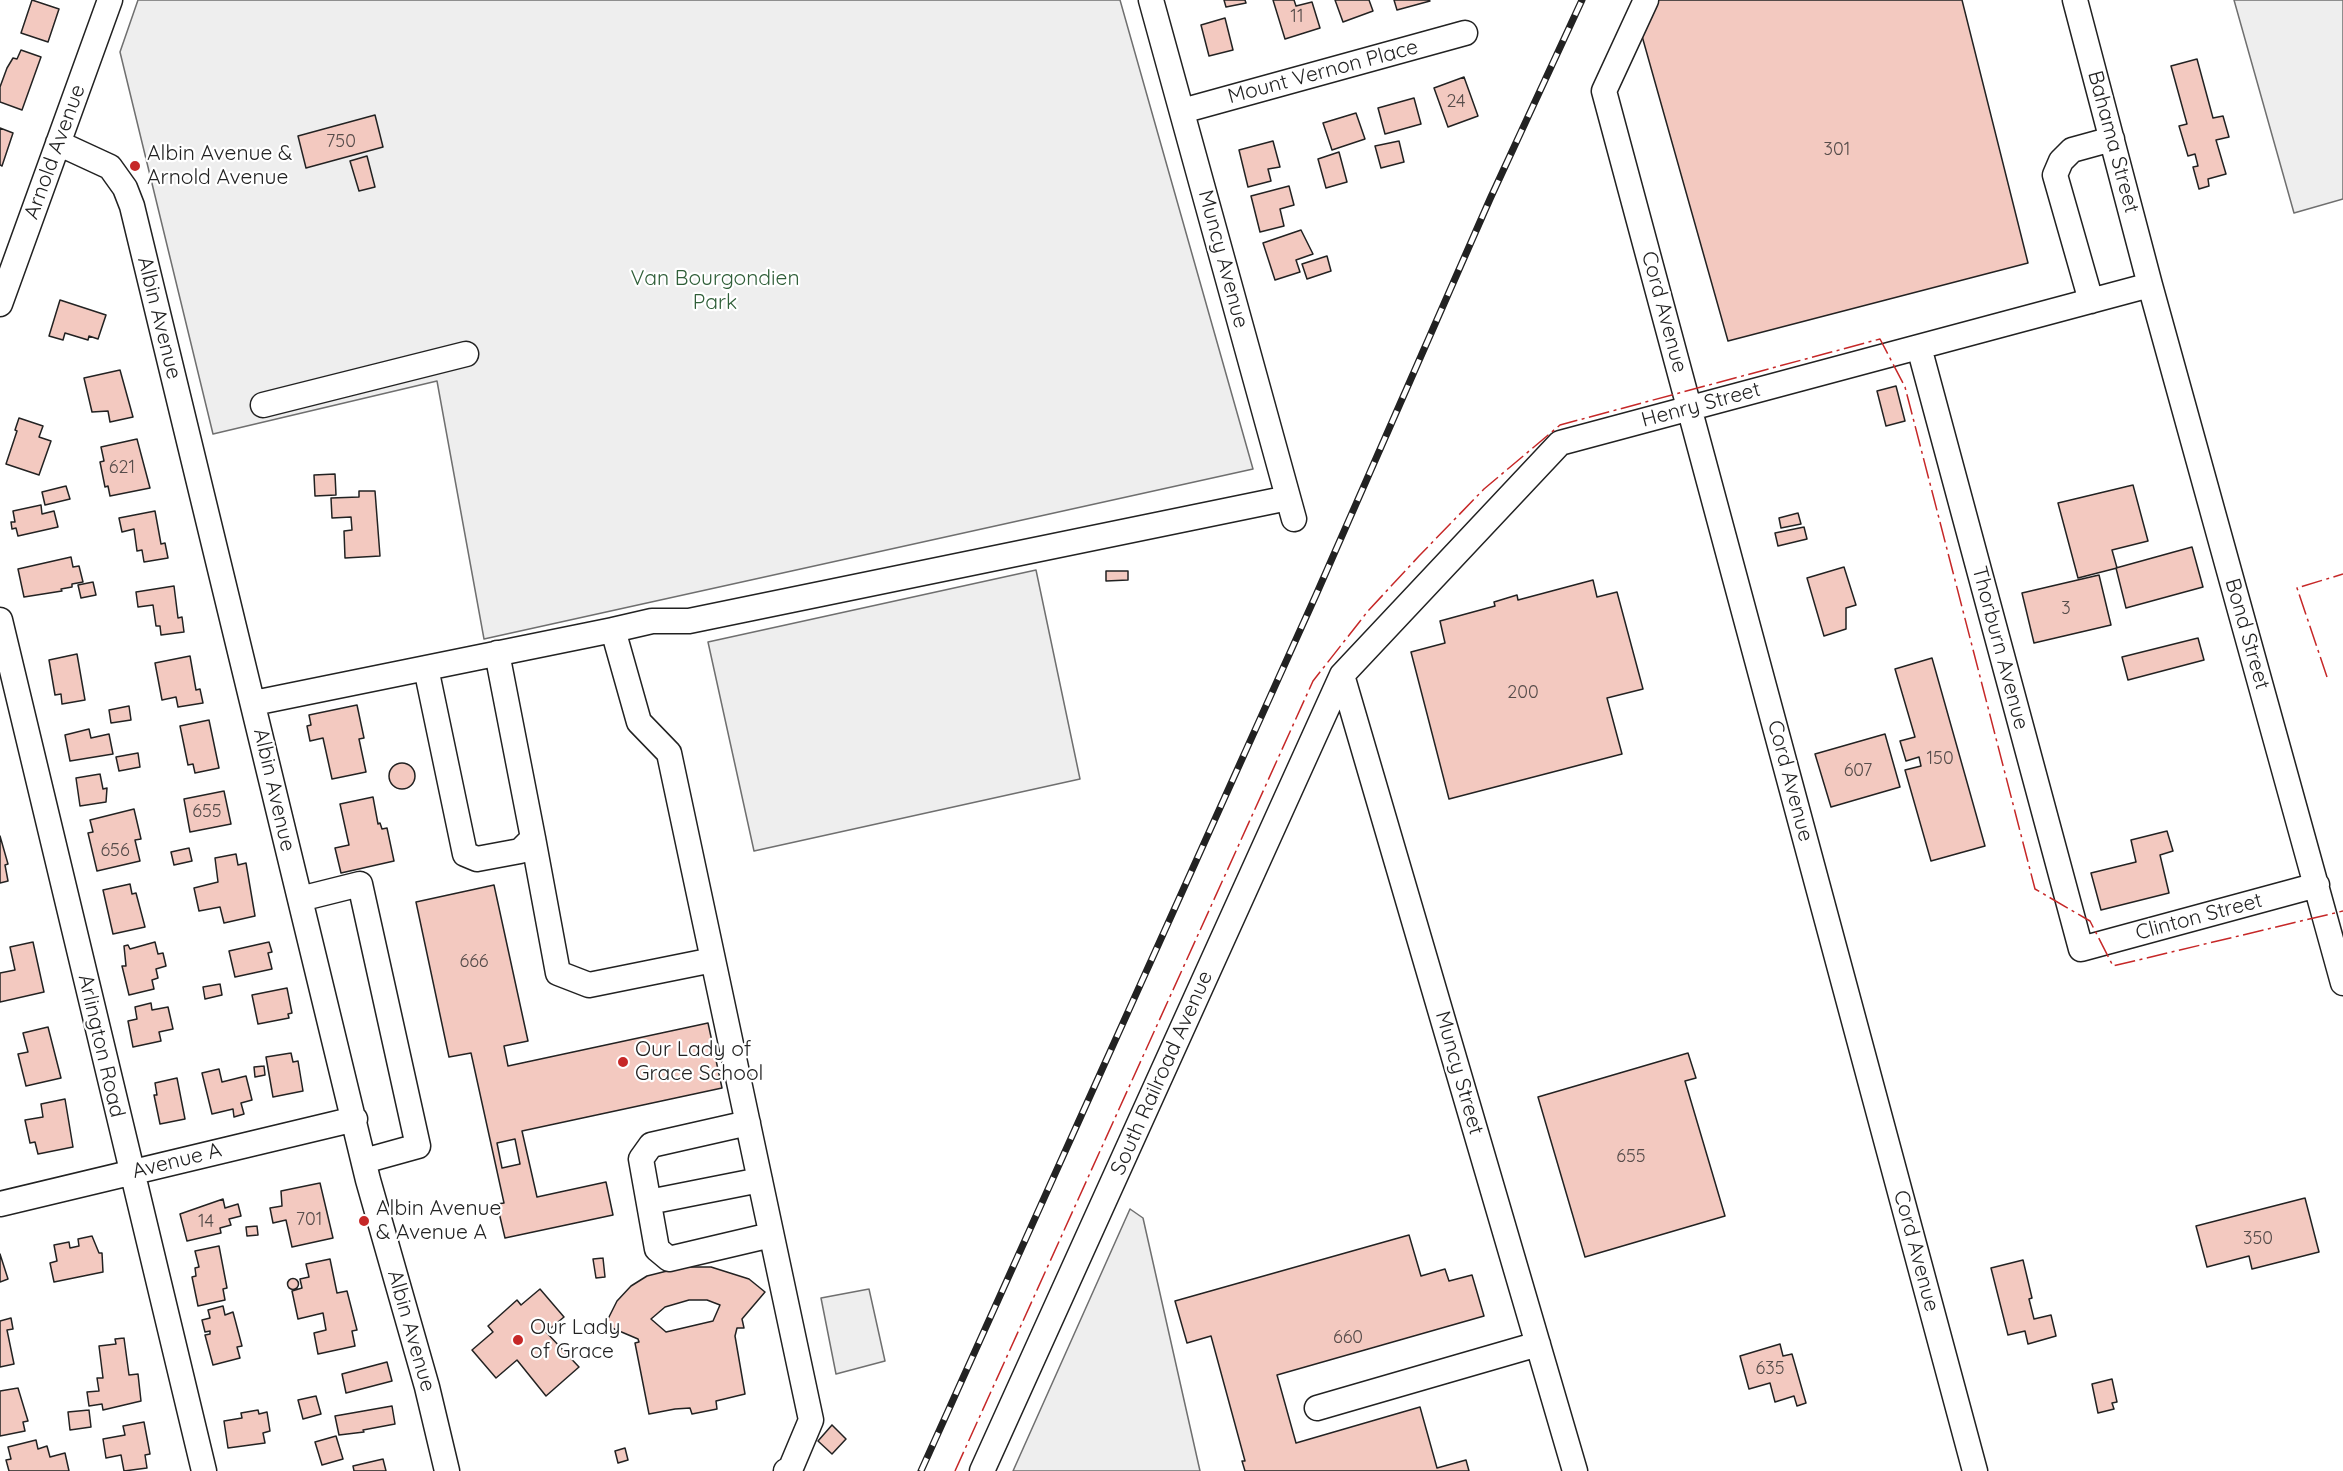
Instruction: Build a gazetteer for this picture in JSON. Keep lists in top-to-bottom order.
{
  "streets": {
    "street": [
      "Mount Vernon Place",
      "Bahama Street",
      "Arnold Avenue",
      "Muncy Avenue",
      "Cord Avenue",
      "Albin Avenue",
      "Henry Street",
      "Bond Street",
      "Thorburn Avenue",
      "Clinton Street",
      "Arlington Road",
      "South Railroad Avenue",
      "Muncy Street",
      "Avenue A"
    ]
  },
  "crossings": [
    ["Mount Vernon Place", "Muncy Avenue"],
    ["Bahama Street", "Henry Street"],
    ["Bahama Street", "Bond Street"],
    ["Arnold Avenue", "Albin Avenue"],
    ["Cord Avenue", "Henry Street"],
    ["Albin Avenue", "Avenue A"],
    ["Henry Street", "Bond Street"],
    ["Henry Street", "Thorburn Avenue"],
    ["Henry Street", "South Railroad Avenue"],
    ["Henry Street", "Muncy Street"],
    ["Bond Street", "Clinton Street"],
    ["Thorburn Avenue", "Clinton Street"],
    ["Arlington Road", "Avenue A"],
    ["South Railroad Avenue", "Muncy Street"]
  ],
  "parks": ["Van Bourgondien Park"],
  "places": [
    "Albin Avenue & Arnold Avenue",
    "Our Lady of Grace School",
    "Albin Avenue & Avenue A",
    "Our Lady of Grace"
  ],
  "house_numbers": [
    "11",
    "24",
    "750",
    "301",
    "621",
    "3",
    "200",
    "150",
    "607",
    "655",
    "656",
    "666",
    "655",
    "701",
    "14",
    "350",
    "660",
    "635"
  ]
}
